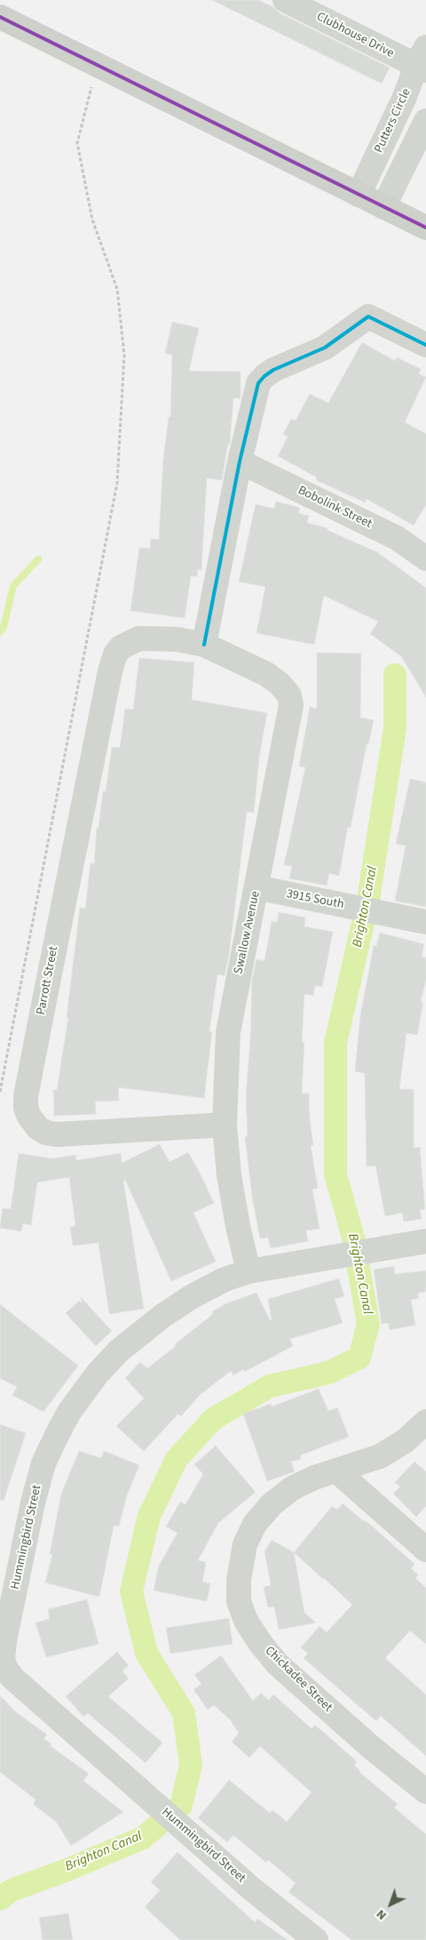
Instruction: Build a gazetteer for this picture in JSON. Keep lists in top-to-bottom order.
{
  "streets": {
    "street": [
      "Clubhouse Drive",
      "Putters Circle",
      "Bobolink Street",
      "3915 South",
      "Swallow Avenue",
      "Parrott Street",
      "Hummingbird Street",
      "Chickadee Street"
    ]
  },
  "crossings": [
    ["Clubhouse Drive", "Putters Circle"],
    ["3915 South", "Swallow Avenue"],
    ["Swallow Avenue", "Parrott Street"],
    ["Swallow Avenue", "Hummingbird Street"]
  ],
  "water": ["Brighton Canal"],
  "north": "bottom left"
}
